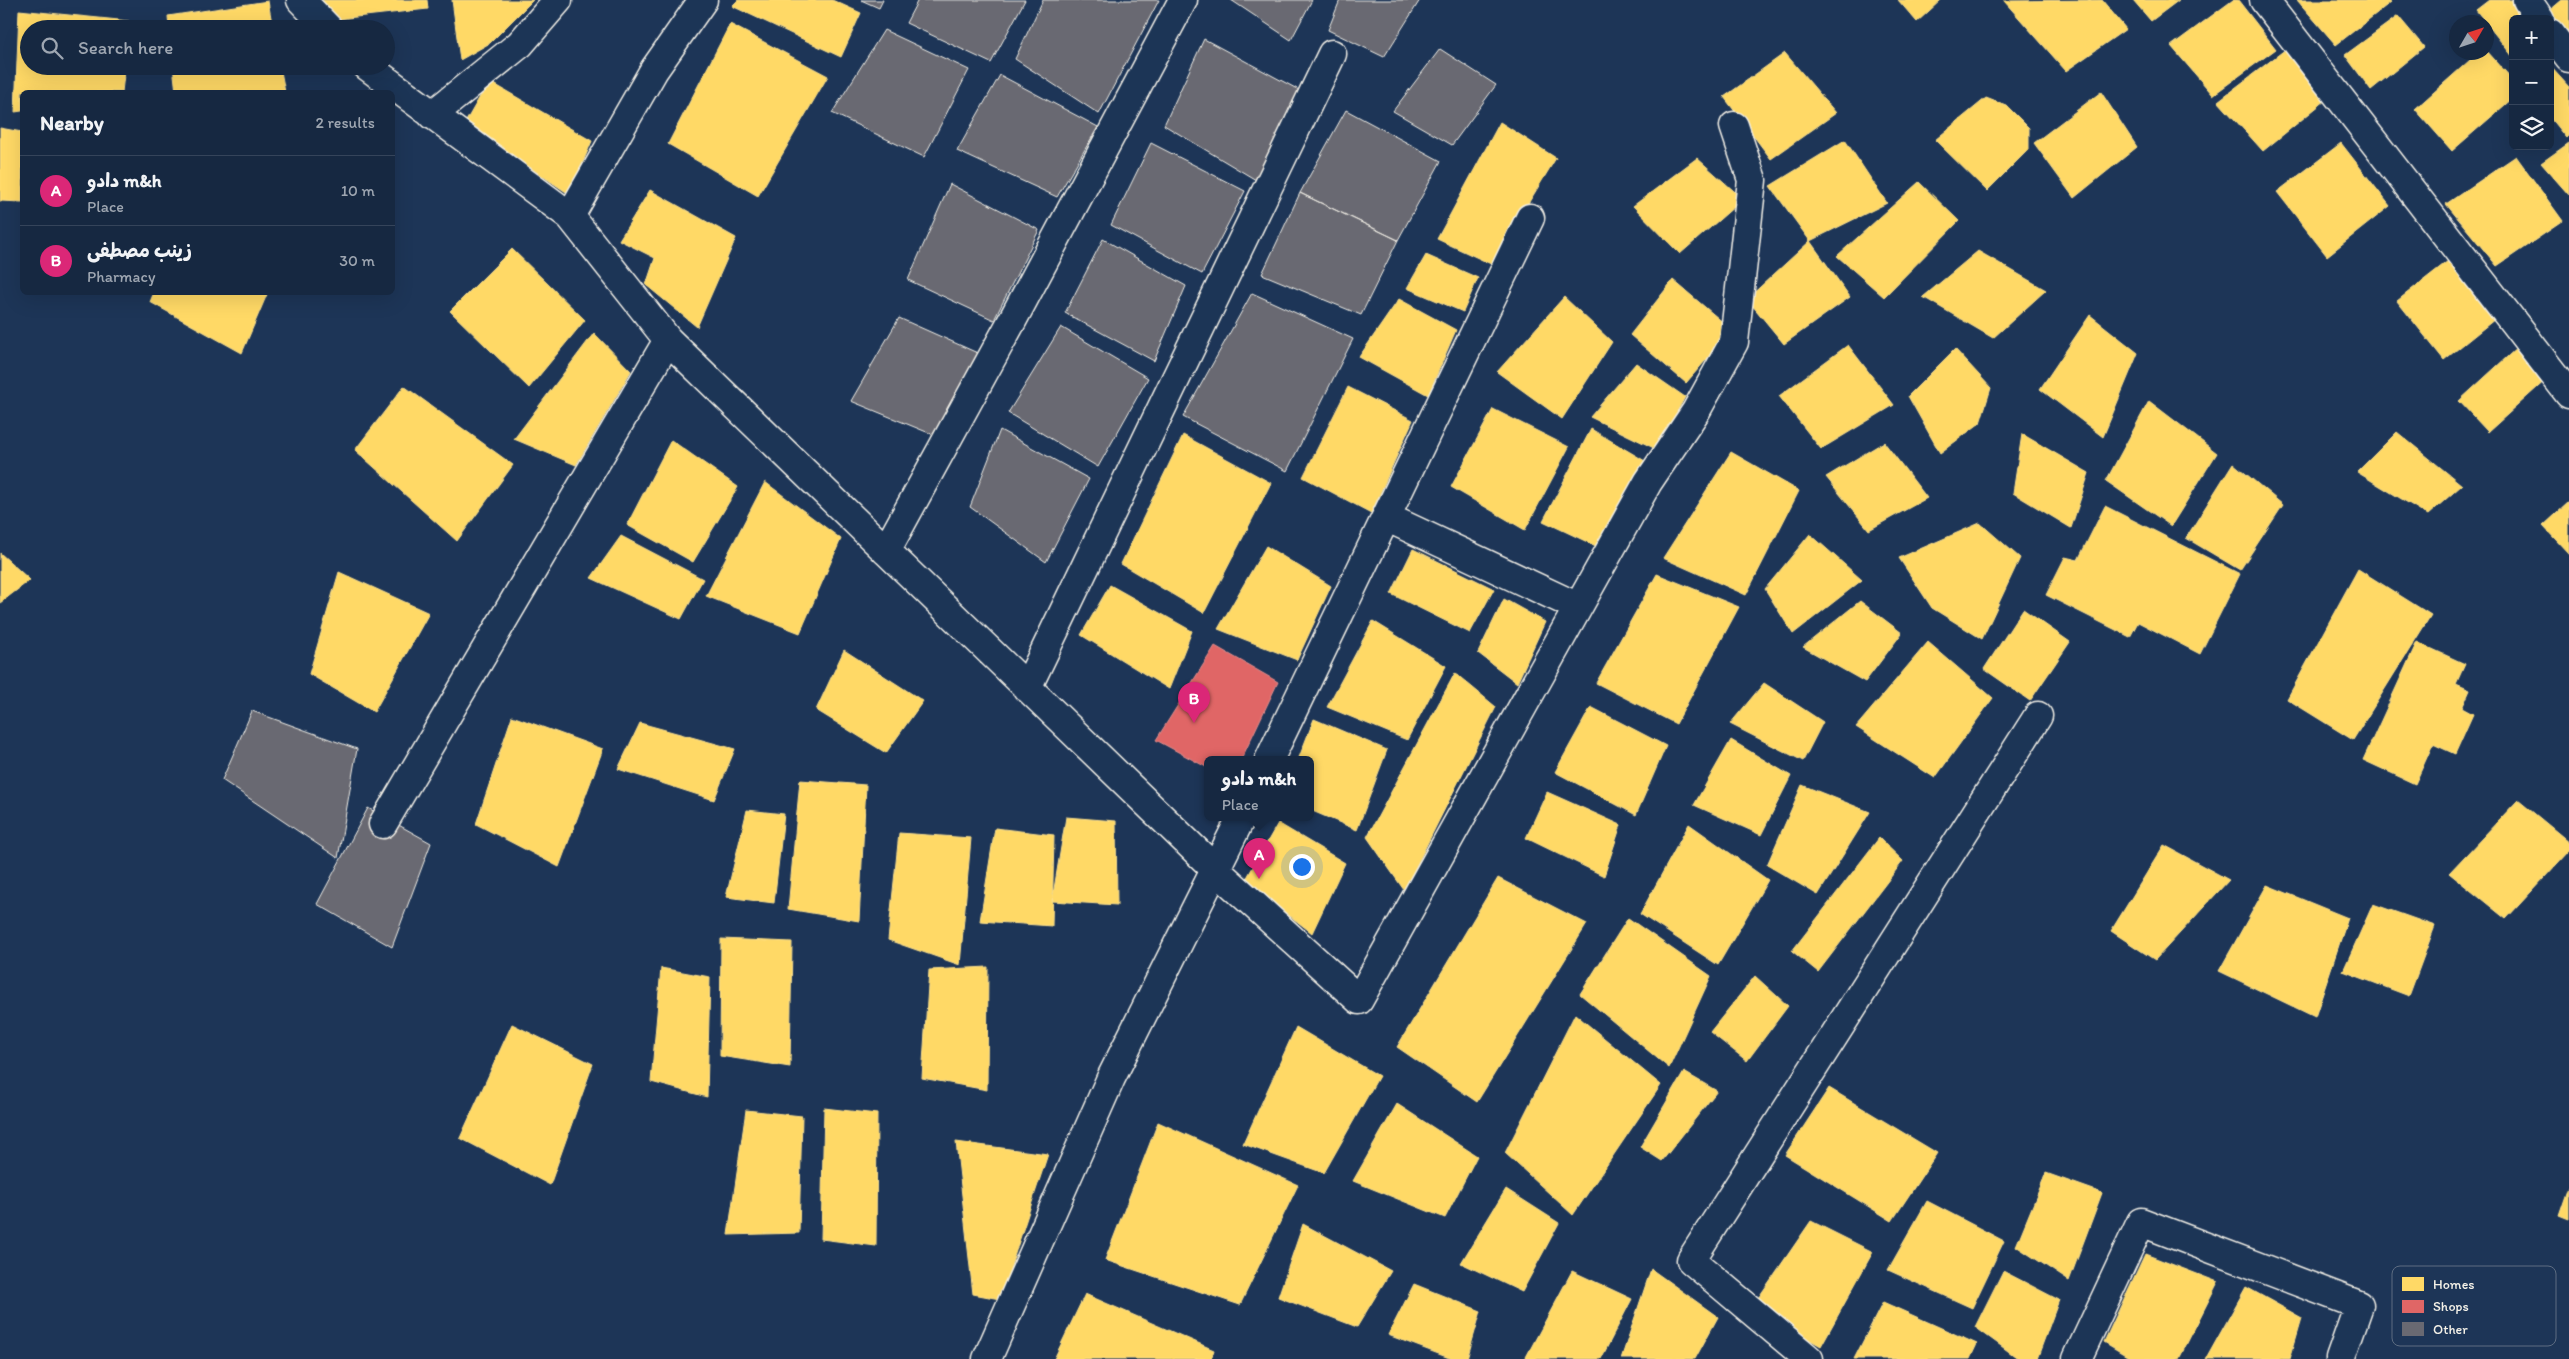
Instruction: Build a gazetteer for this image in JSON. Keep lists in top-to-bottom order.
{
  "legend": ["Homes", "Shops", "Other"],
  "north": "top right",
  "page": {
    "map_buttons": ["+", "−"],
    "search": "Search here",
    "heading": ["Nearby", "2 results"],
    "list": [
      {
        "mark": "A",
        "name": "دادو m&h",
        "note": "Place",
        "value": "10 m"
      },
      {
        "mark": "B",
        "name": "زينب مصطفى",
        "note": "Pharmacy",
        "value": "30 m"
      }
    ],
    "pins": ["B", "A"],
    "popup": ["دادو m&h", "Place"]
  }
}
